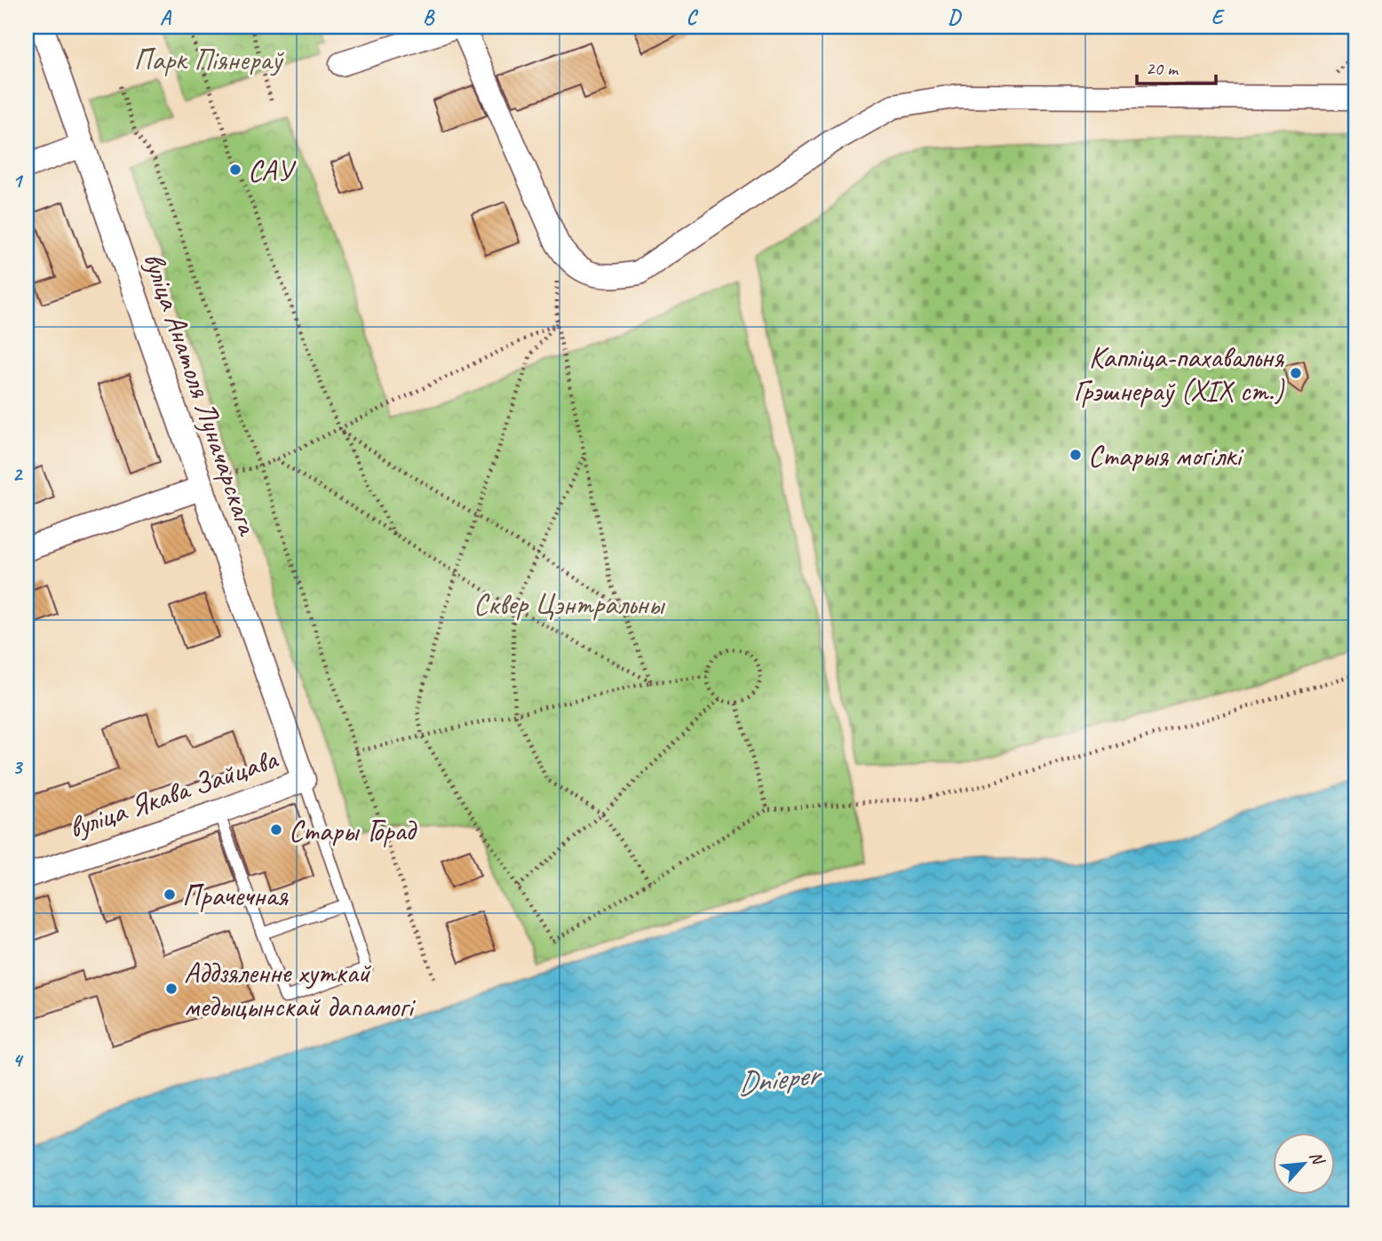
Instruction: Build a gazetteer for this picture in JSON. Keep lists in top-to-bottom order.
{
  "streets": {
    "street": ["вуліца Анатоля Луначарскага", "вуліца Якава Зайцава"]
  },
  "crossings": [
    ["вуліца Анатоля Луначарскага", "вуліца Якава Зайцава"]
  ],
  "water": ["Dnieper"],
  "parks": ["Парк Піянераў", "Сквер Цэнтральны"],
  "places": [
    "САУ",
    "Капліца-пахавальня Грэшнераў (XIX ст.)",
    "Старыя могілкі",
    "Стары Горад",
    "Прачечная",
    "Аддзяленне хуткай медыцынскай дапамогі"
  ],
  "scale_bar": "20 m",
  "north": "top right",
  "grid": {
    "columns": [
      "A",
      "B",
      "C",
      "D",
      "E"
    ],
    "rows": [
      "1",
      "2",
      "3",
      "4"
    ]
  }
}
